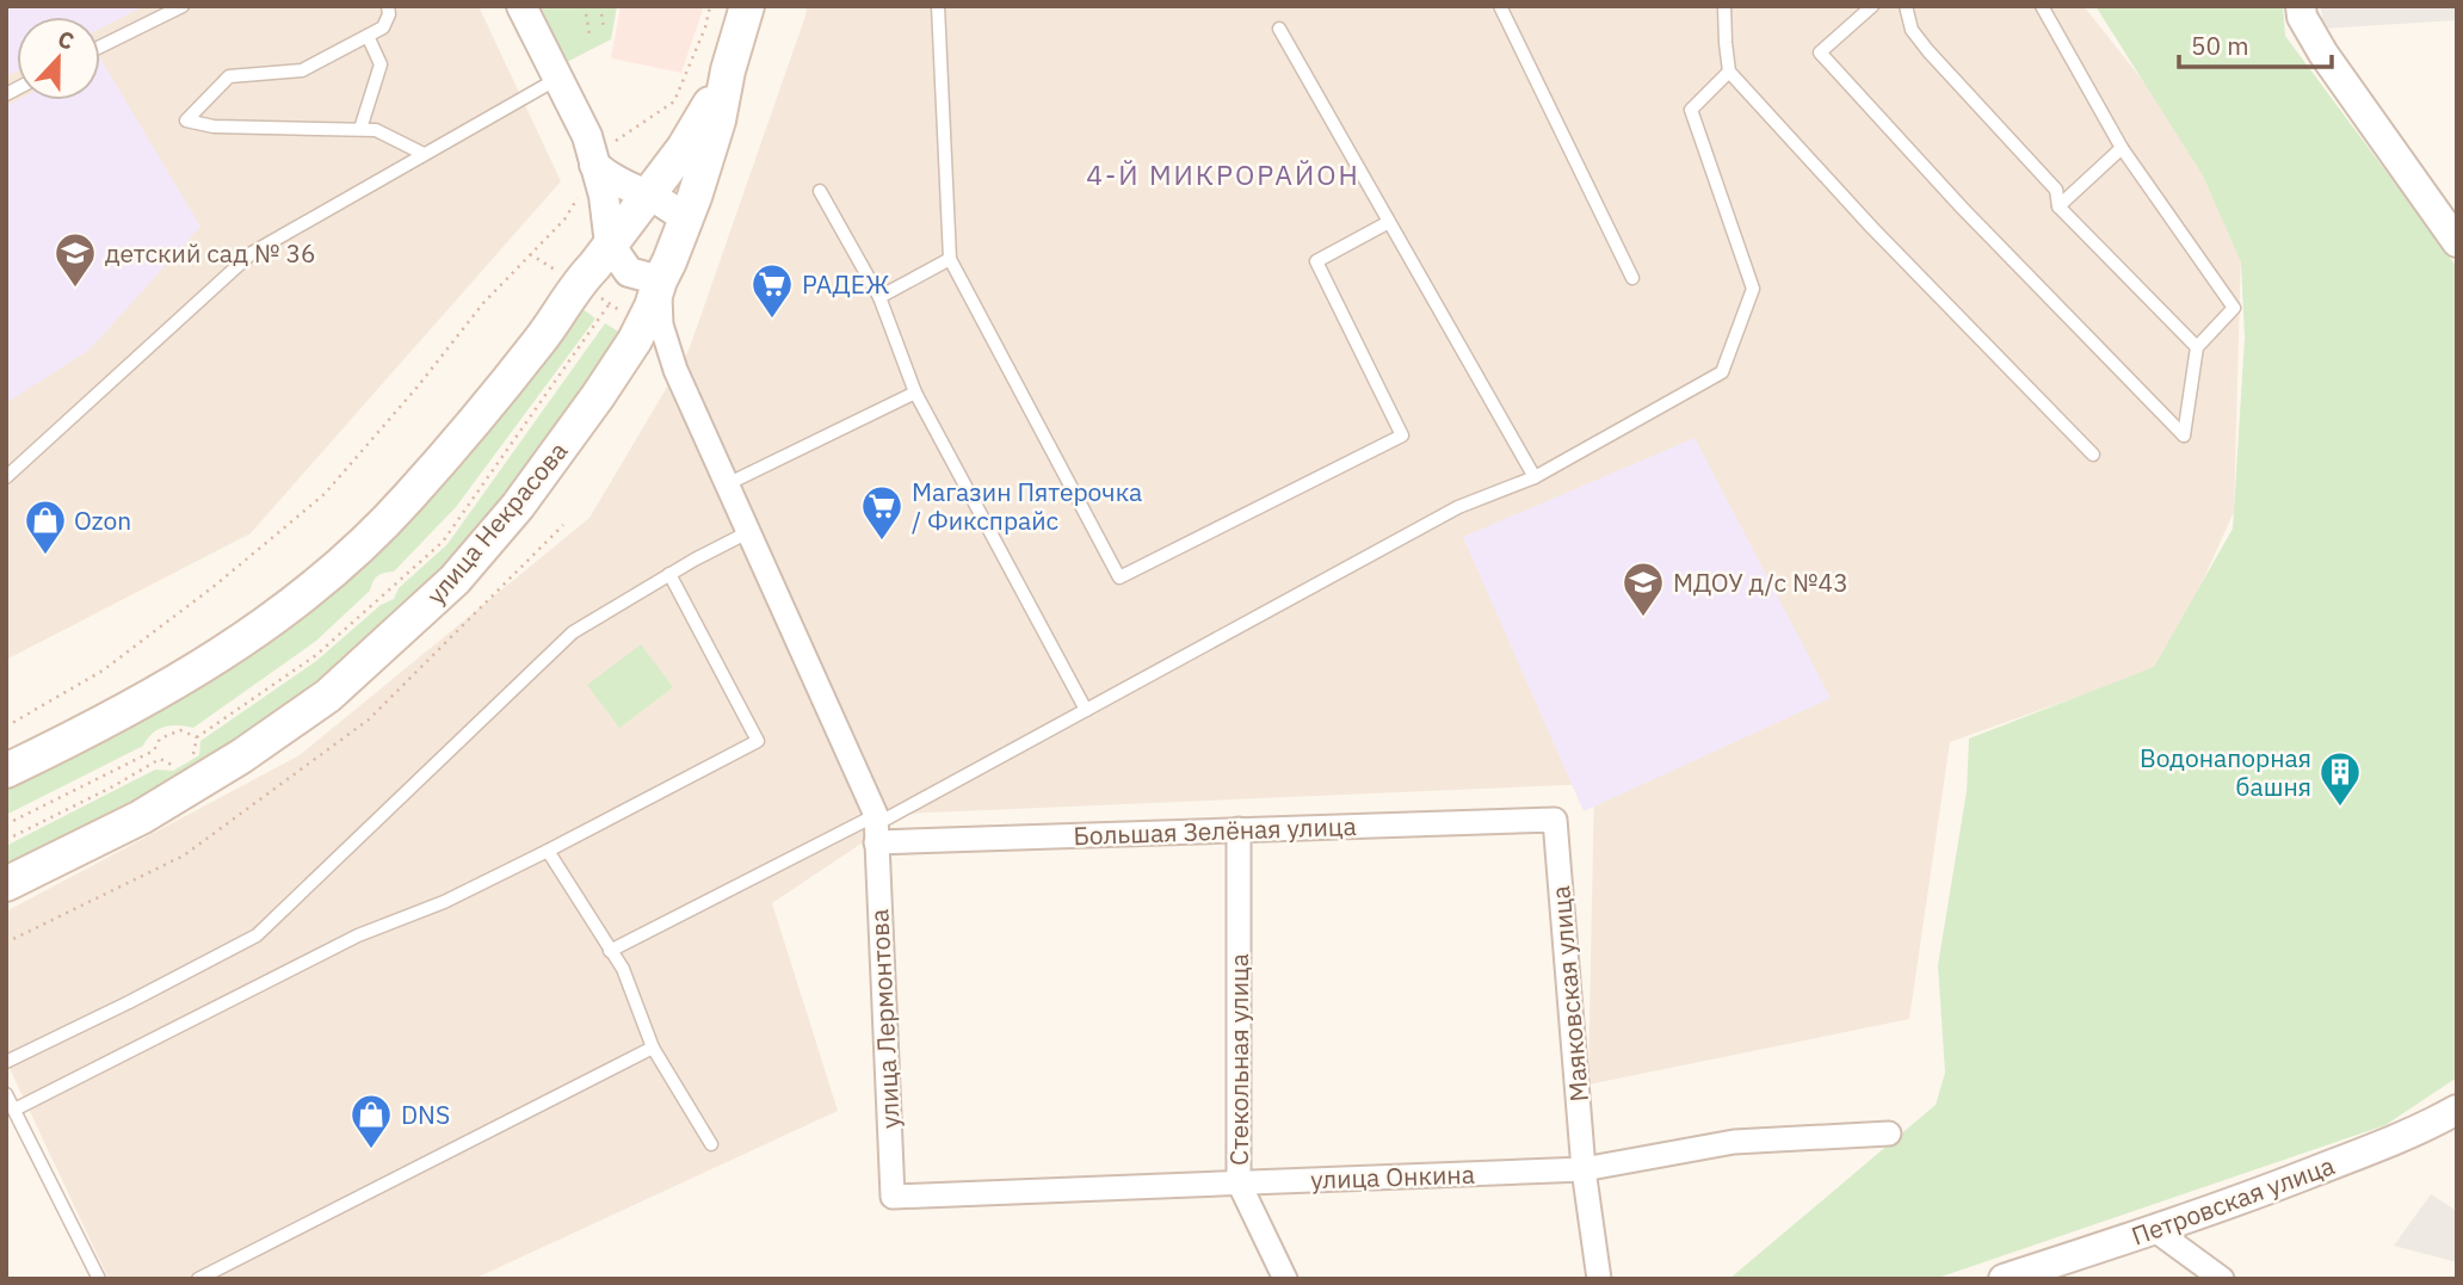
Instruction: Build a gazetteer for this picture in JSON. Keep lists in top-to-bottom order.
{
  "streets": {
    "main road": ["улица Некрасова"],
    "street": [
      "Большая Зелёная улица",
      "Маяковская улица",
      "улица Лермонтова",
      "Стекольная улица",
      "улица Онкина",
      "Петровская улица"
    ]
  },
  "crossings": [
    ["Большая Зелёная улица", "Маяковская улица"],
    ["Большая Зелёная улица", "улица Лермонтова"],
    ["Большая Зелёная улица", "Стекольная улица"],
    ["Маяковская улица", "улица Онкина"],
    ["улица Лермонтова", "улица Онкина"],
    ["Стекольная улица", "улица Онкина"]
  ],
  "districts": ["4-Й МИКРОРАЙОН"],
  "places": {
    "school or university": ["детский сад № 36", "МДОУ д/с №43"],
    "supermarket": ["РАДЕЖ", "Магазин Пятерочка / Фикспрайс"],
    "shop": ["Ozon", "DNS"],
    "building": ["Водонапорная башня"]
  },
  "scale_bar": "50 m",
  "north": "top"
}
